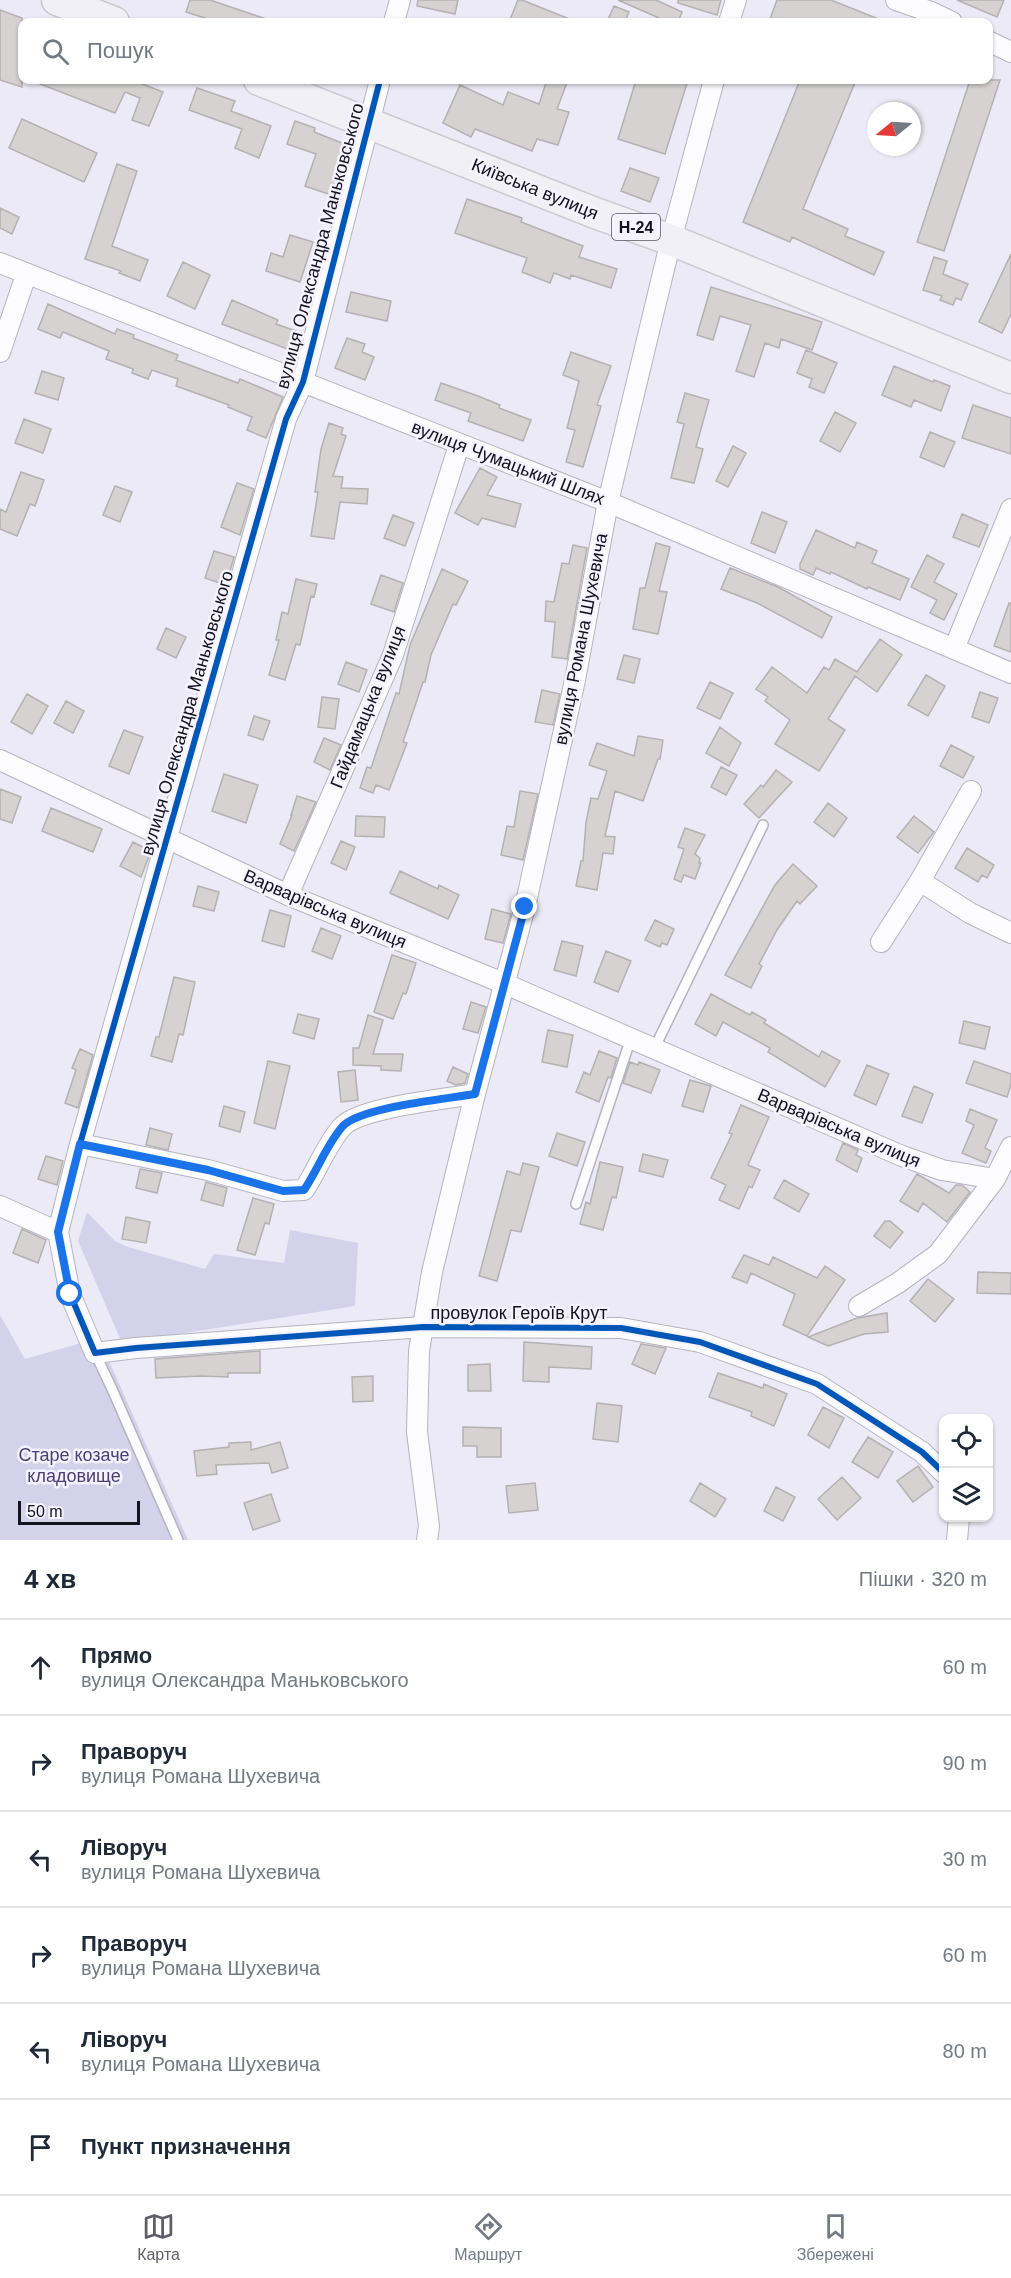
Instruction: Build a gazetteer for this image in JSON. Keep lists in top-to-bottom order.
{
  "streets": {
    "main road": ["Київська вулиця", "Н-24"],
    "street": [
      "вулиця Олександра Маньковського",
      "вулиця Чумацький Шлях",
      "вулиця Романа Шухевича",
      "Гайдамацька вулиця",
      "Варварівська вулиця",
      "провулок Героїв Крут"
    ]
  },
  "crossings": [
    ["Київська вулиця", "вулиця Олександра Маньковського"],
    ["Київська вулиця", "вулиця Романа Шухевича"],
    ["вулиця Олександра Маньковського", "вулиця Чумацький Шлях"],
    ["вулиця Олександра Маньковського", "Варварівська вулиця"],
    ["вулиця Олександра Маньковського", "провулок Героїв Крут"],
    ["вулиця Чумацький Шлях", "вулиця Романа Шухевича"],
    ["вулиця Чумацький Шлях", "Гайдамацька вулиця"],
    ["вулиця Романа Шухевича", "Варварівська вулиця"],
    ["вулиця Романа Шухевича", "провулок Героїв Крут"],
    ["Гайдамацька вулиця", "Варварівська вулиця"]
  ],
  "parks": ["Старе козаче кладовище"],
  "scale_bar": "50 m",
  "north": "left",
  "page": {
    "search": "Пошук",
    "scale": "50 m",
    "heading": ["4 хв", "Пішки · 320 m"],
    "list": [
      ["Прямо", "вулиця Олександра Маньковського", "60 m"],
      ["Праворуч", "вулиця Романа Шухевича", "90 m"],
      ["Ліворуч", "вулиця Романа Шухевича", "30 m"],
      ["Праворуч", "вулиця Романа Шухевича", "60 m"],
      ["Ліворуч", "вулиця Романа Шухевича", "80 m"],
      "Пункт призначення"
    ],
    "nav": ["Карта", "Маршрут", "Збережені"]
  }
}
